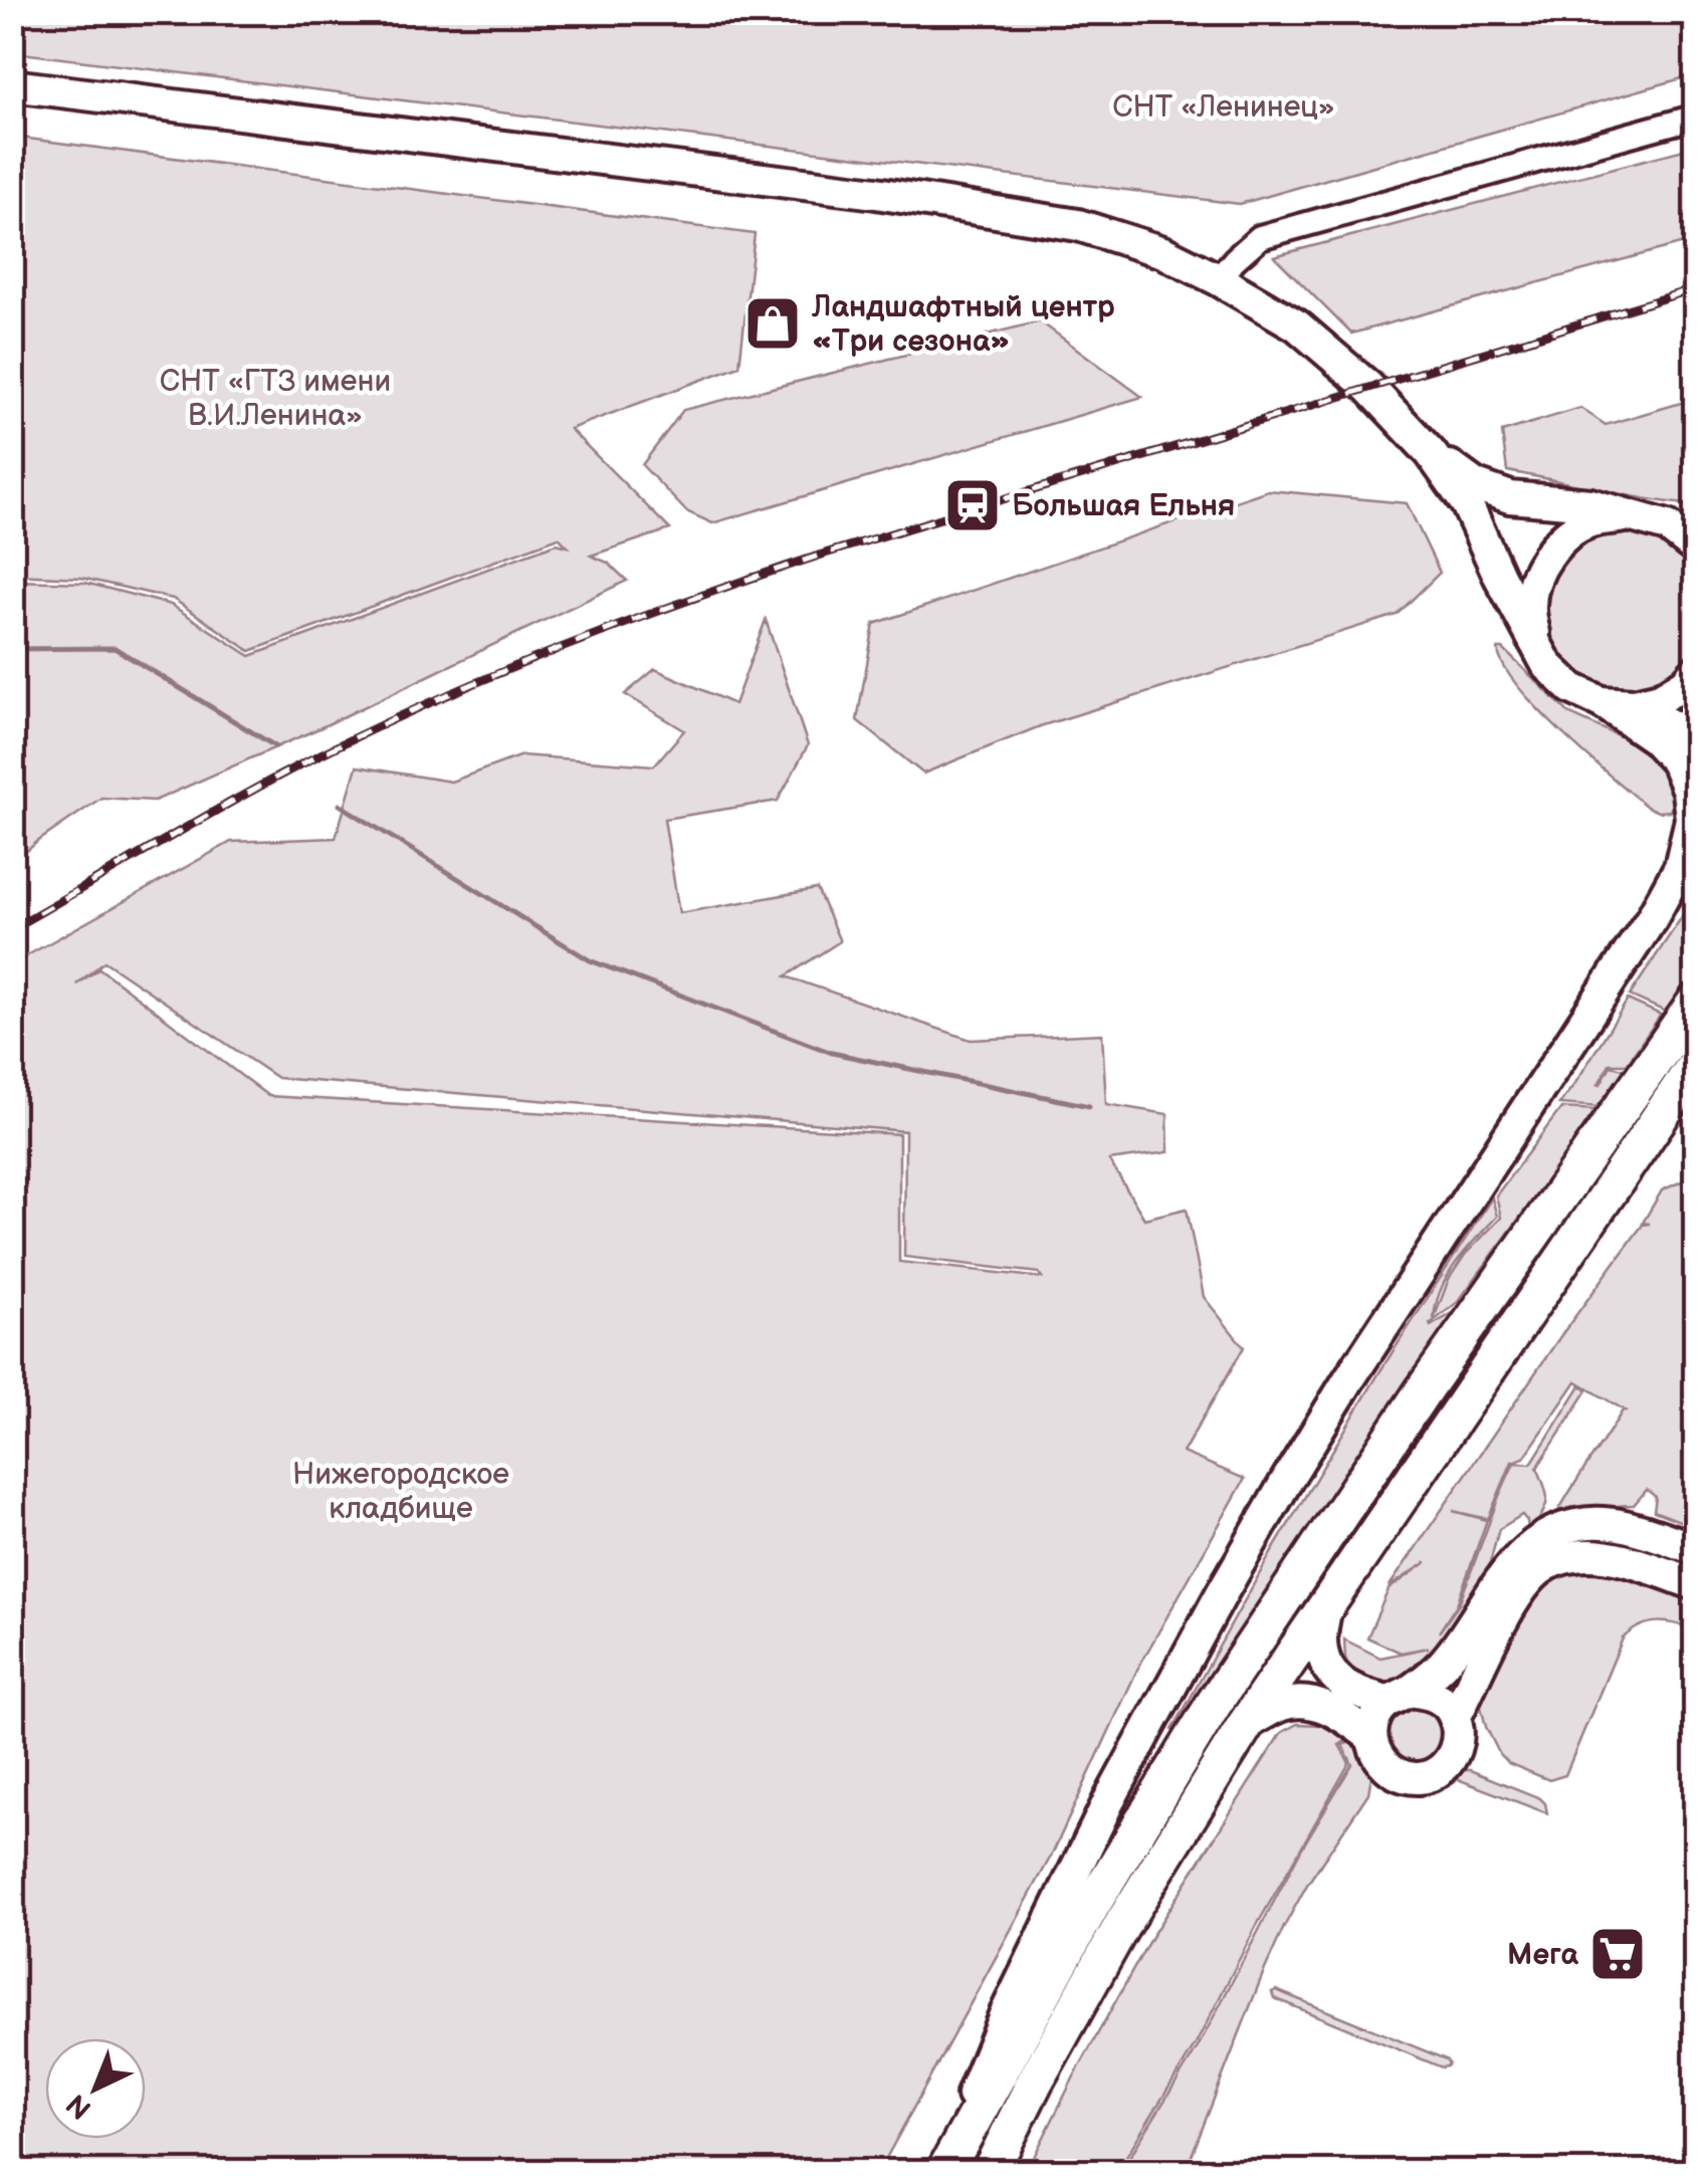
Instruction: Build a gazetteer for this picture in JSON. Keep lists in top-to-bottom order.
{
  "parks": ["СНТ «Ленинец»", "СНТ «ГТЗ имени В.И.Ленина»", "Нижегородское кладбище"],
  "places": {
    "shop": ["Ландшафтный центр «Три сезона»"],
    "station": ["Большая Ельня"],
    "supermarket": ["Мега"]
  },
  "north": "bottom left"
}
